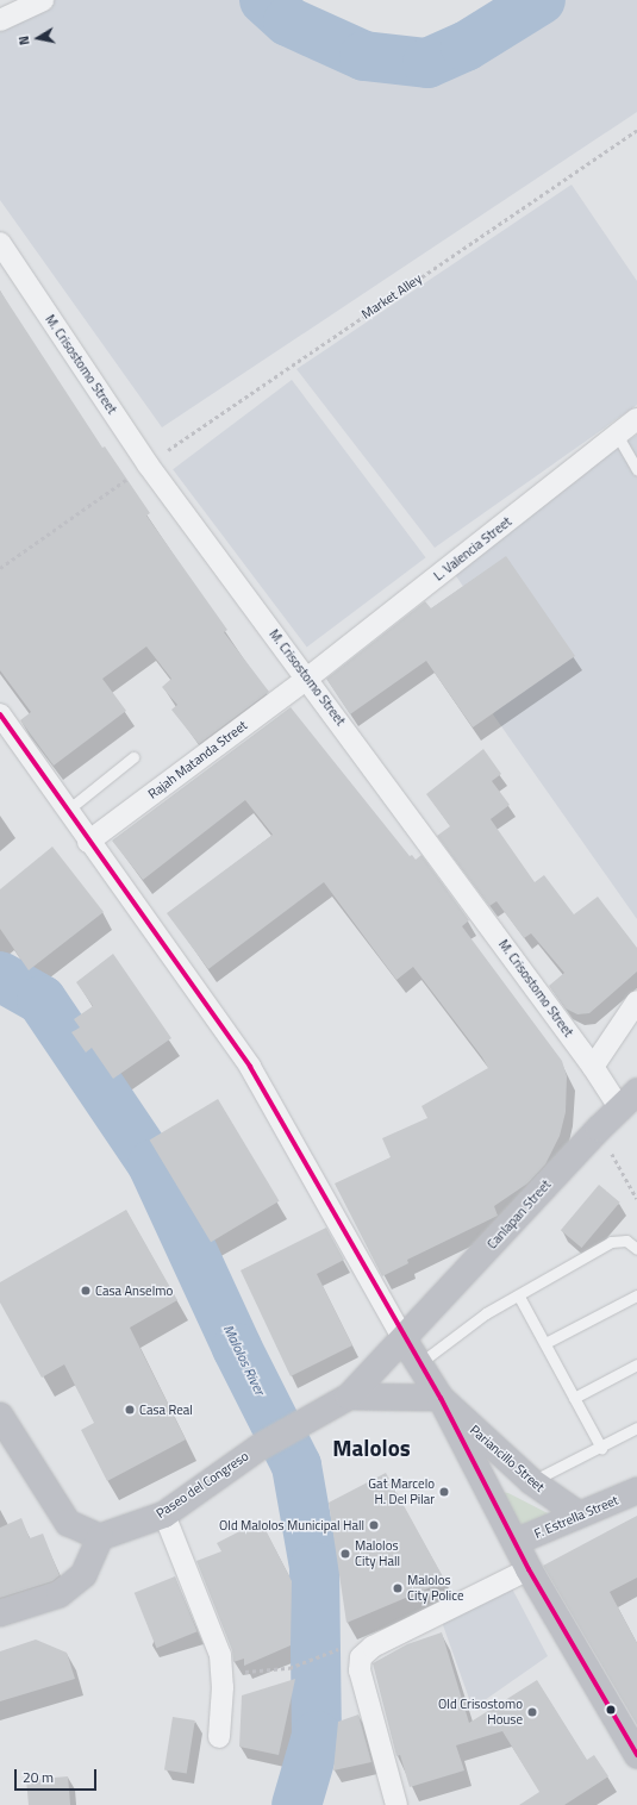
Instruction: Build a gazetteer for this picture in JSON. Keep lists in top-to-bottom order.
{
  "streets": {
    "main road": [
      "Canlapan Street",
      "Pariancillo Street",
      "Paseo del Congreso",
      "F. Estrella Street"
    ],
    "street": ["M. Crisostomo Street", "L. Valencia Street", "Rajah Matanda Street"],
    "path": ["Market Alley"]
  },
  "crossings": [
    ["Market Alley", "M. Crisostomo Street"],
    ["M. Crisostomo Street", "L. Valencia Street"],
    ["M. Crisostomo Street", "Rajah Matanda Street"],
    ["M. Crisostomo Street", "Canlapan Street"],
    ["L. Valencia Street", "Rajah Matanda Street"],
    ["Canlapan Street", "Pariancillo Street"],
    ["Canlapan Street", "Paseo del Congreso"],
    ["Pariancillo Street", "Paseo del Congreso"],
    ["Pariancillo Street", "F. Estrella Street"]
  ],
  "districts": ["Malolos"],
  "water": ["Malolos River"],
  "places": [
    "Casa Anselmo",
    "Casa Real",
    "Gat Marcelo H. Del Pilar",
    "Old Malolos Municipal Hall",
    "Malolos City Hall",
    "Malolos City Police",
    "Old Crisostomo House"
  ],
  "scale_bar": "20 m",
  "north": "left"
}
